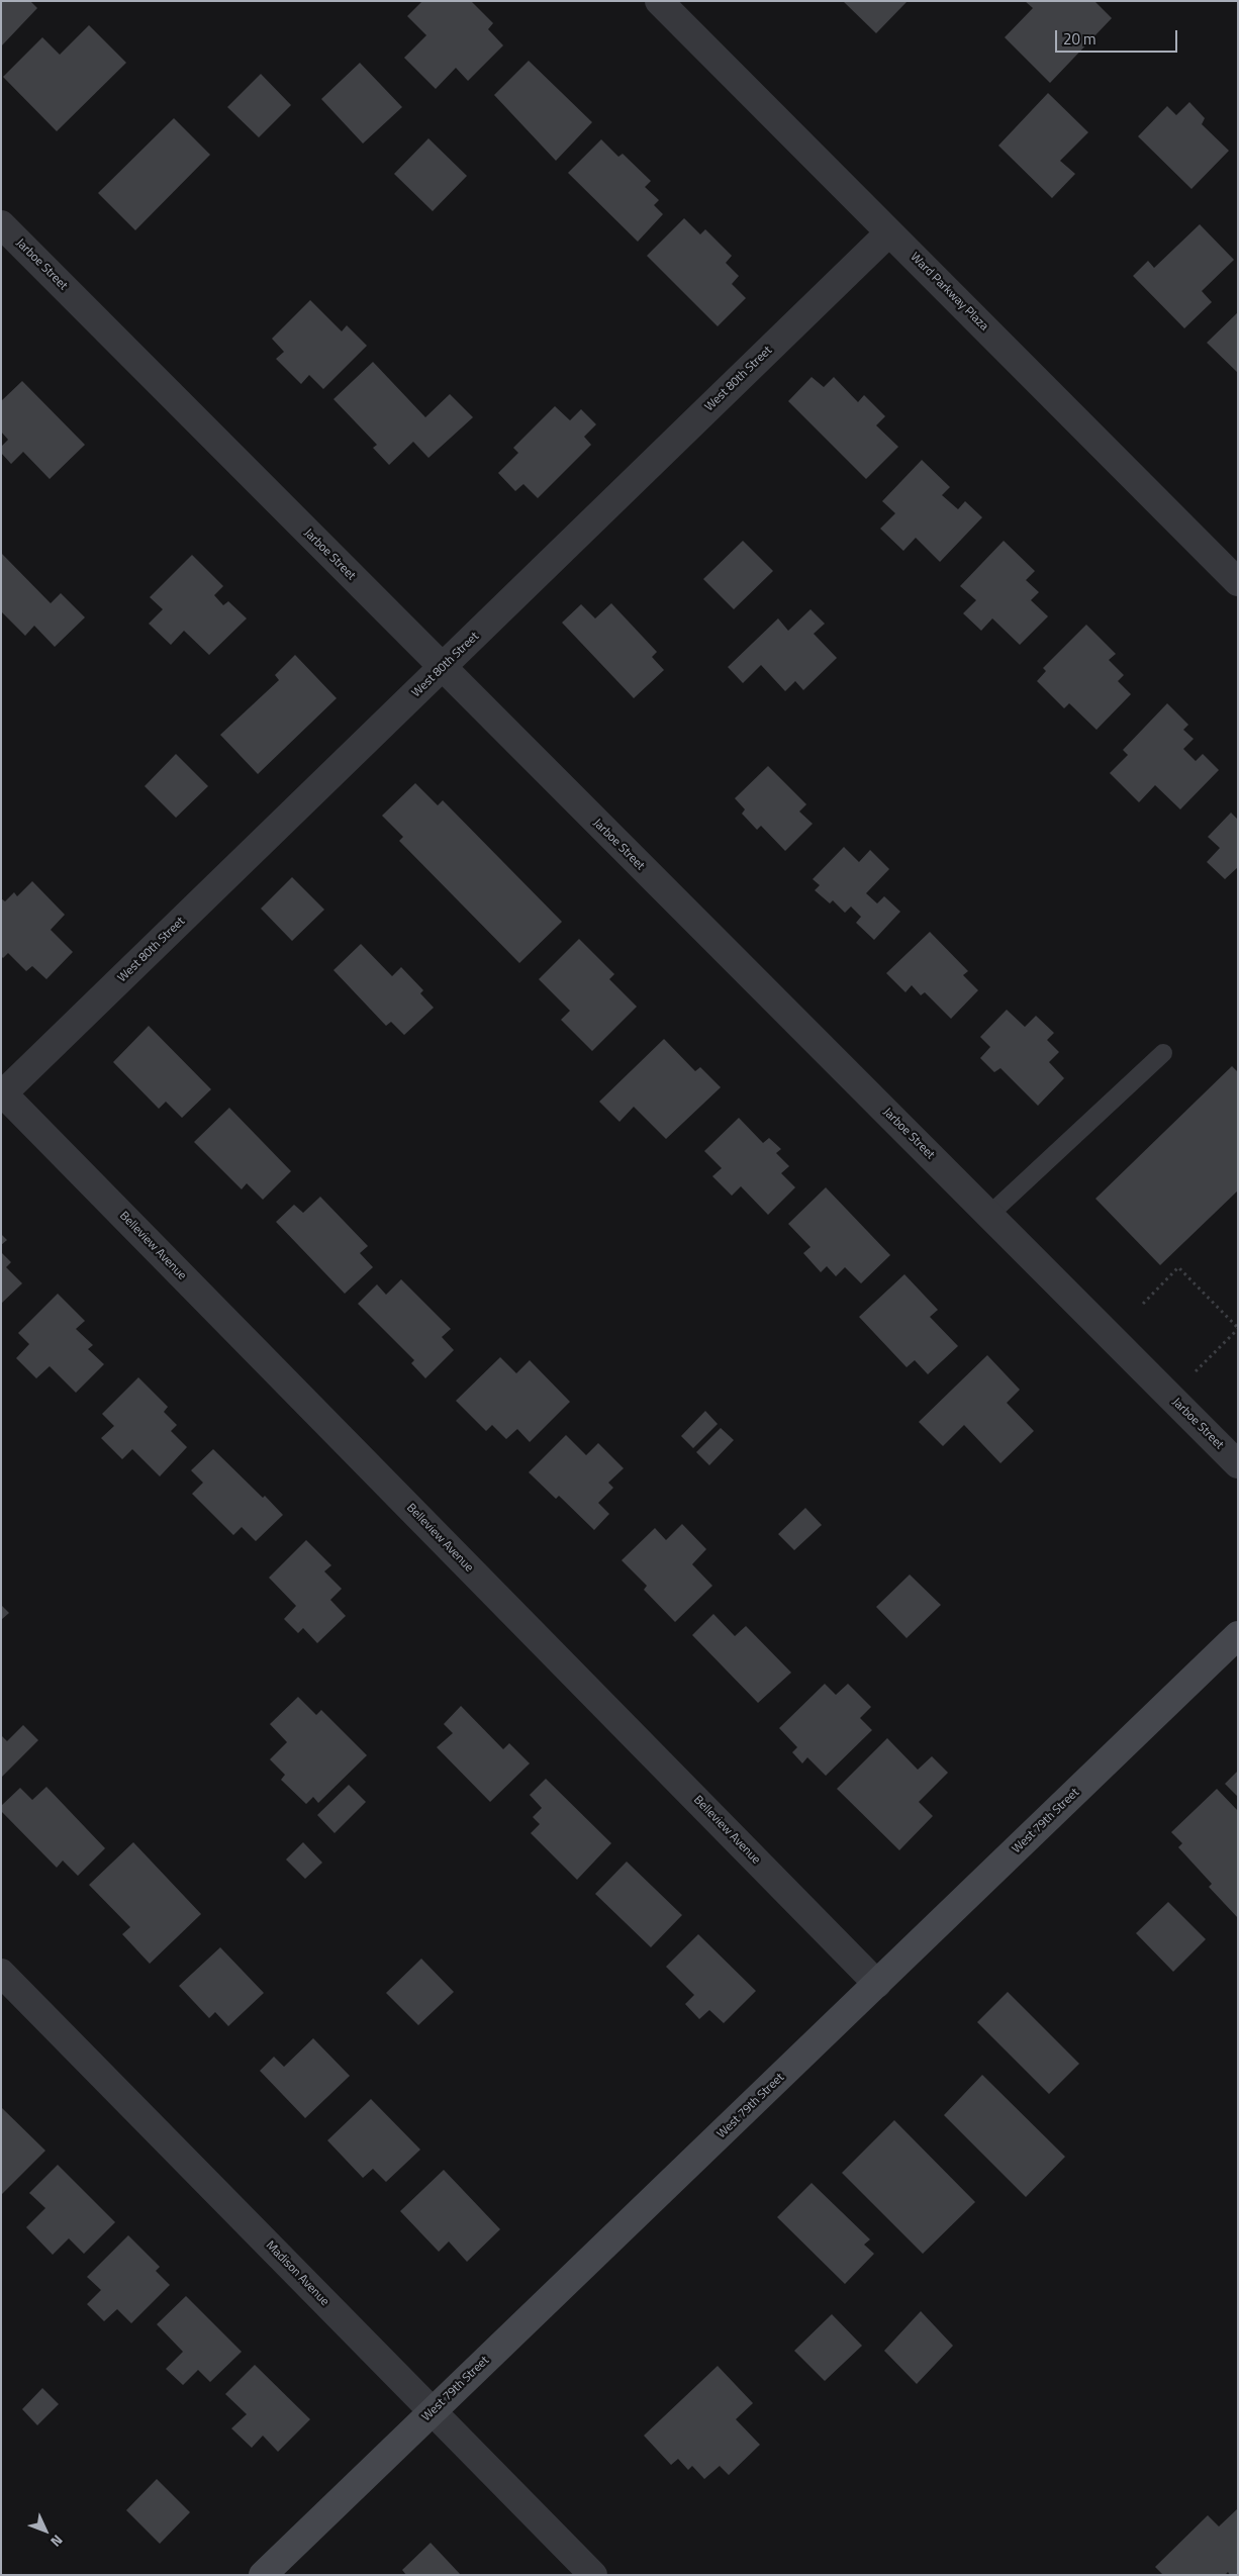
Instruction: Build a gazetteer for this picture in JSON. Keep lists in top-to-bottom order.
{
  "streets": {
    "street": [
      "Jarboe Street",
      "Ward Parkway Plaza",
      "West 80th Street",
      "Belleview Avenue",
      "West 79th Street",
      "Madison Avenue"
    ]
  },
  "crossings": [
    ["Jarboe Street", "West 80th Street"],
    ["Ward Parkway Plaza", "West 80th Street"],
    ["West 80th Street", "Belleview Avenue"],
    ["Belleview Avenue", "West 79th Street"],
    ["West 79th Street", "Madison Avenue"]
  ],
  "scale_bar": "20 m",
  "north": "bottom right"
}
